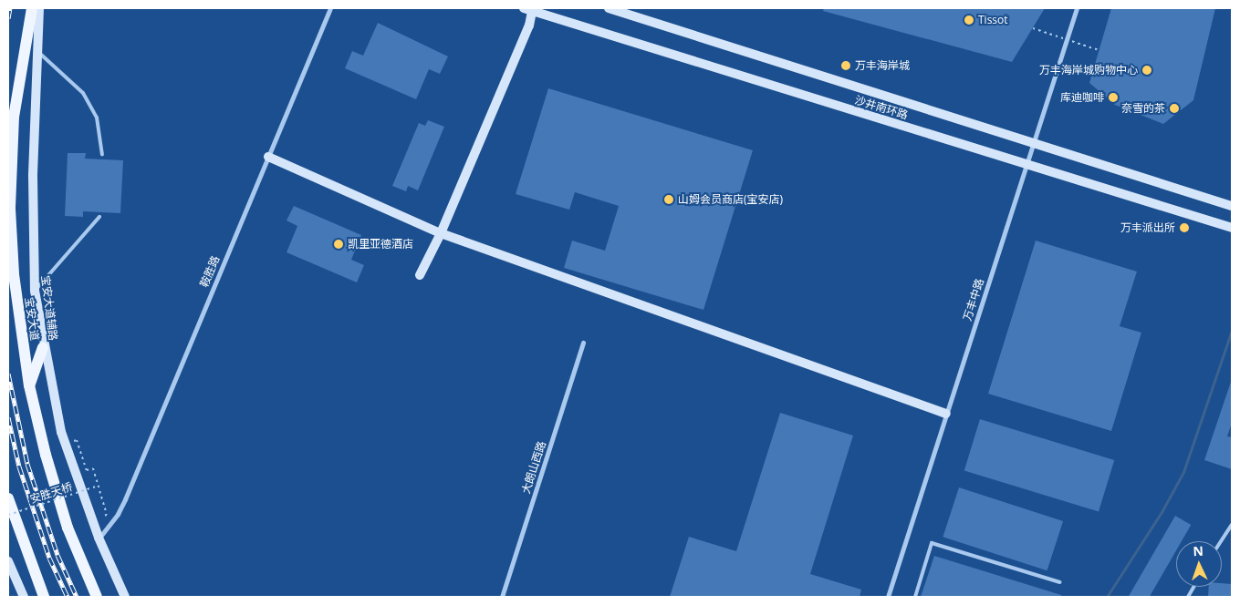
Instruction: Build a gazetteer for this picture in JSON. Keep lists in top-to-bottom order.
{
  "streets": {
    "main road": ["沙井南环路", "宝安大道辅路", "宝安大道"],
    "street": ["鞍胜路", "万丰中路", "大朗山西路"],
    "path": ["安胜天桥"]
  },
  "crossings": [
    ["沙井南环路", "万丰中路"],
    ["鞍胜路", "宝安大道辅路"]
  ],
  "places": [
    "Tissot",
    "万丰海岸城",
    "万丰海岸城购物中心",
    "库迪咖啡",
    "奈雪的茶",
    "山姆会员商店(宝安店)",
    "万丰派出所",
    "凯里亚德酒店"
  ],
  "north": "top"
}
